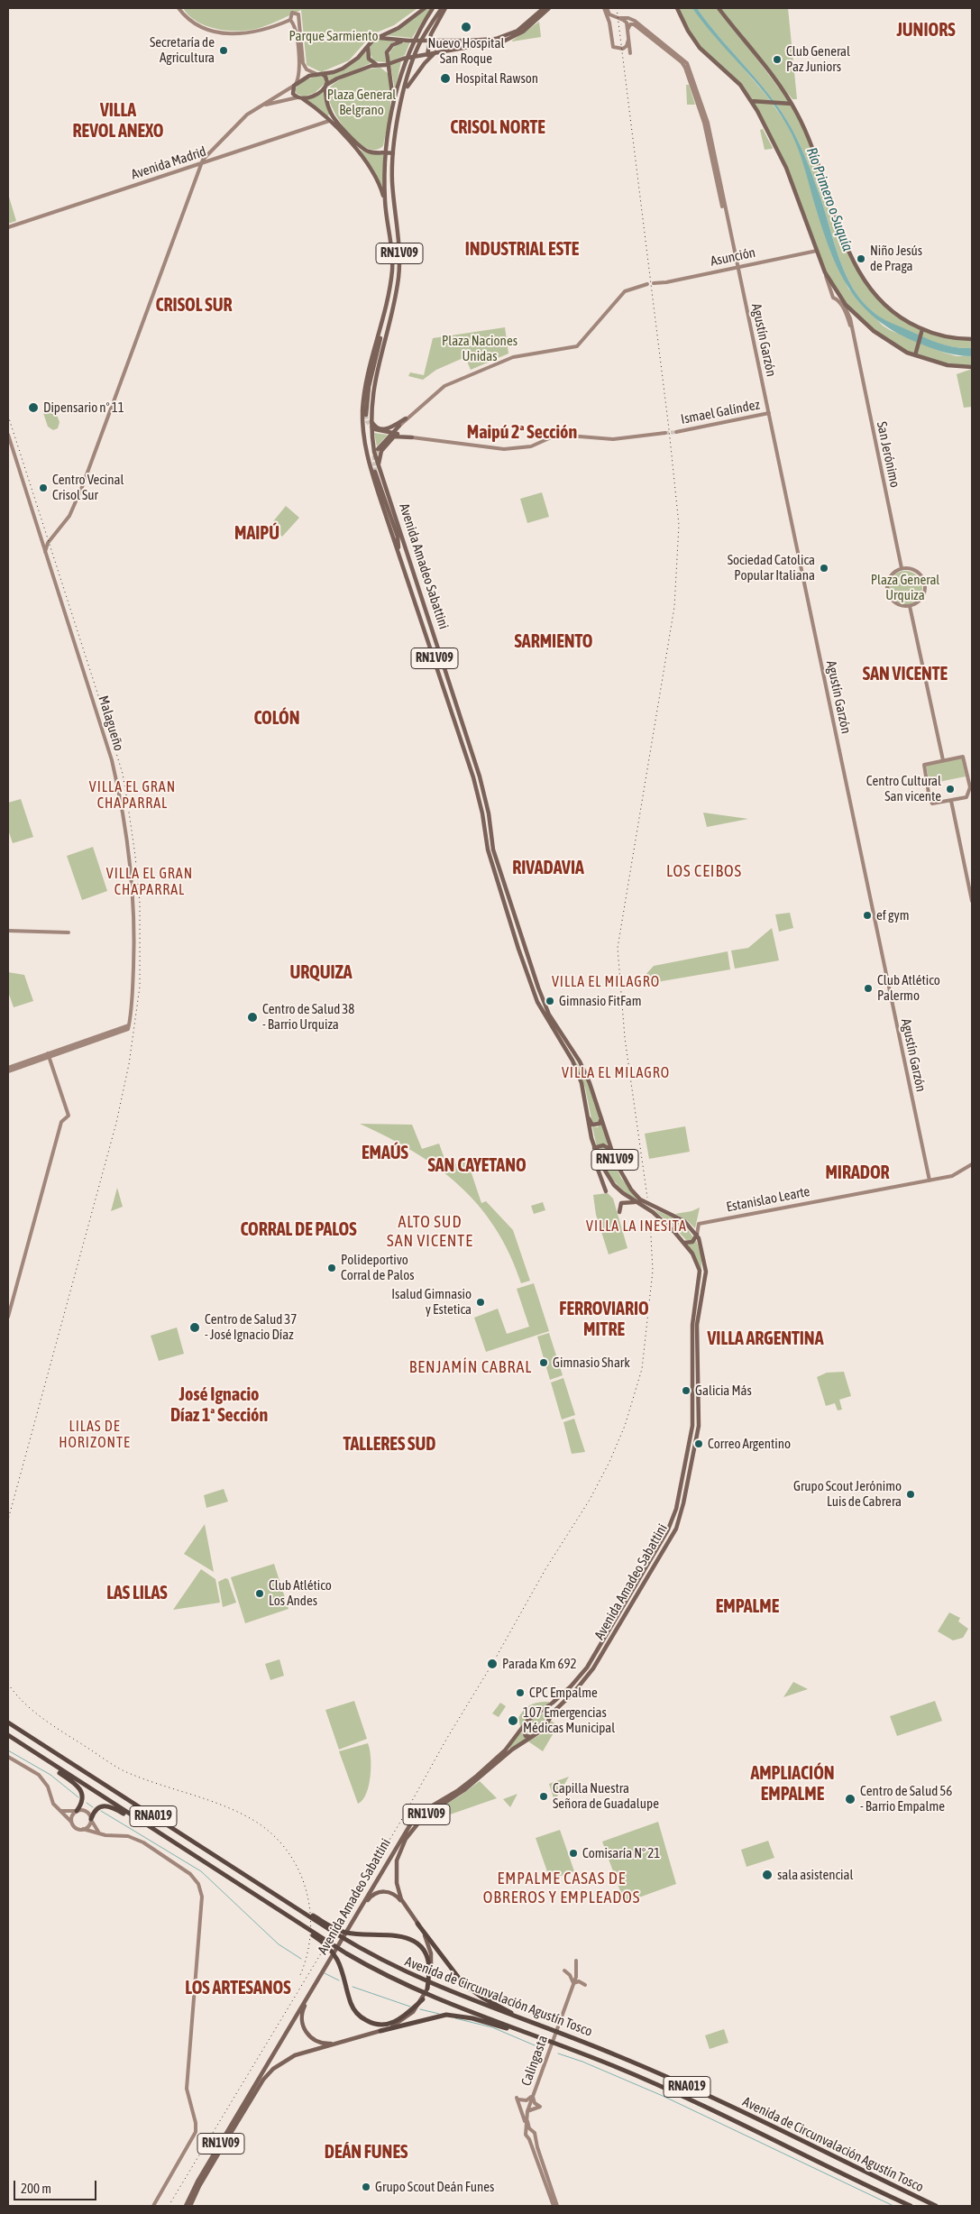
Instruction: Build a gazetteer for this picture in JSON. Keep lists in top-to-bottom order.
{
  "streets": {
    "highway": ["RNA019", "Avenida de Circunvalación Agustín Tosco"],
    "main road": [
      "Avenida Madrid",
      "RN1V09",
      "Asunción",
      "Agustín Garzón",
      "Ismael Galíndez",
      "San Jerónimo",
      "Avenida Amadeo Sabattini",
      "Malagueño",
      "Estanislao Learte",
      "Calingasta"
    ]
  },
  "crossings": [
    ["RN1V09", "Avenida Amadeo Sabattini"],
    ["Asunción", "Agustín Garzón"],
    ["Agustín Garzón", "Ismael Galíndez"],
    ["Agustín Garzón", "Estanislao Learte"],
    ["Avenida Amadeo Sabattini", "Estanislao Learte"],
    ["Avenida Amadeo Sabattini", "Avenida de Circunvalación Agustín Tosco"],
    ["RNA019", "Avenida de Circunvalación Agustín Tosco"]
  ],
  "districts": [
    "JUNIORS",
    "VILLA REVOL ANEXO",
    "CRISOL NORTE",
    "INDUSTRIAL ESTE",
    "CRISOL SUR",
    "Maipú 2ª Sección",
    "MAIPÚ",
    "SARMIENTO",
    "SAN VICENTE",
    "COLÓN",
    "VILLA EL GRAN CHAPARRAL",
    "RIVADAVIA",
    "LOS CEIBOS",
    "VILLA EL GRAN CHAPARRAL",
    "URQUIZA",
    "VILLA EL MILAGRO",
    "VILLA EL MILAGRO",
    "EMAÚS",
    "SAN CAYETANO",
    "MIRADOR",
    "ALTO SUD SAN VICENTE",
    "VILLA LA INESITA",
    "CORRAL DE PALOS",
    "FERROVIARIO MITRE",
    "VILLA ARGENTINA",
    "BENJAMÍN CABRAL",
    "José Ignacio Díaz 1ª Sección",
    "LILAS DE HORIZONTE",
    "TALLERES SUD",
    "LAS LILAS",
    "EMPALME",
    "AMPLIACIÓN EMPALME",
    "EMPALME CASAS DE OBREROS Y EMPLEADOS",
    "LOS ARTESANOS",
    "DEÁN FUNES"
  ],
  "water": ["Río Primero o Suquía"],
  "parks": [
    "Parque Sarmiento",
    "Plaza General Belgrano",
    "Plaza Naciones Unidas",
    "Plaza General Urquiza"
  ],
  "places": [
    "Nuevo Hospital San Roque",
    "Secretaría de Agricultura",
    "Club General Paz Juniors",
    "Hospital Rawson",
    "Niño Jesús de Praga",
    "Dipensario n° 11",
    "Centro Vecinal Crisol Sur",
    "Sociedad Catolica Popular Italiana",
    "Centro Cultural San vicente",
    "ef gym",
    "Club Atlético Palermo",
    "Gimnasio FitFam",
    "Centro de Salud 38 - Barrio Urquiza",
    "Polideportivo Corral de Palos",
    "Isalud Gimnasio y Estetica",
    "Centro de Salud 37 - José Ignacio Díaz",
    "Gimnasio Shark",
    "Galicia Más",
    "Correo Argentino",
    "Grupo Scout Jerónimo Luis de Cabrera",
    "Club Atlético Los Andes",
    "Parada Km 692",
    "CPC Empalme",
    "107 Emergencias Médicas Municipal",
    "Capilla Nuestra Señora de Guadalupe",
    "Centro de Salud 56 - Barrio Empalme",
    "Comisaría N° 21",
    "sala asistencial",
    "Grupo Scout Deán Funes"
  ],
  "scale_bar": "200 m"
}
